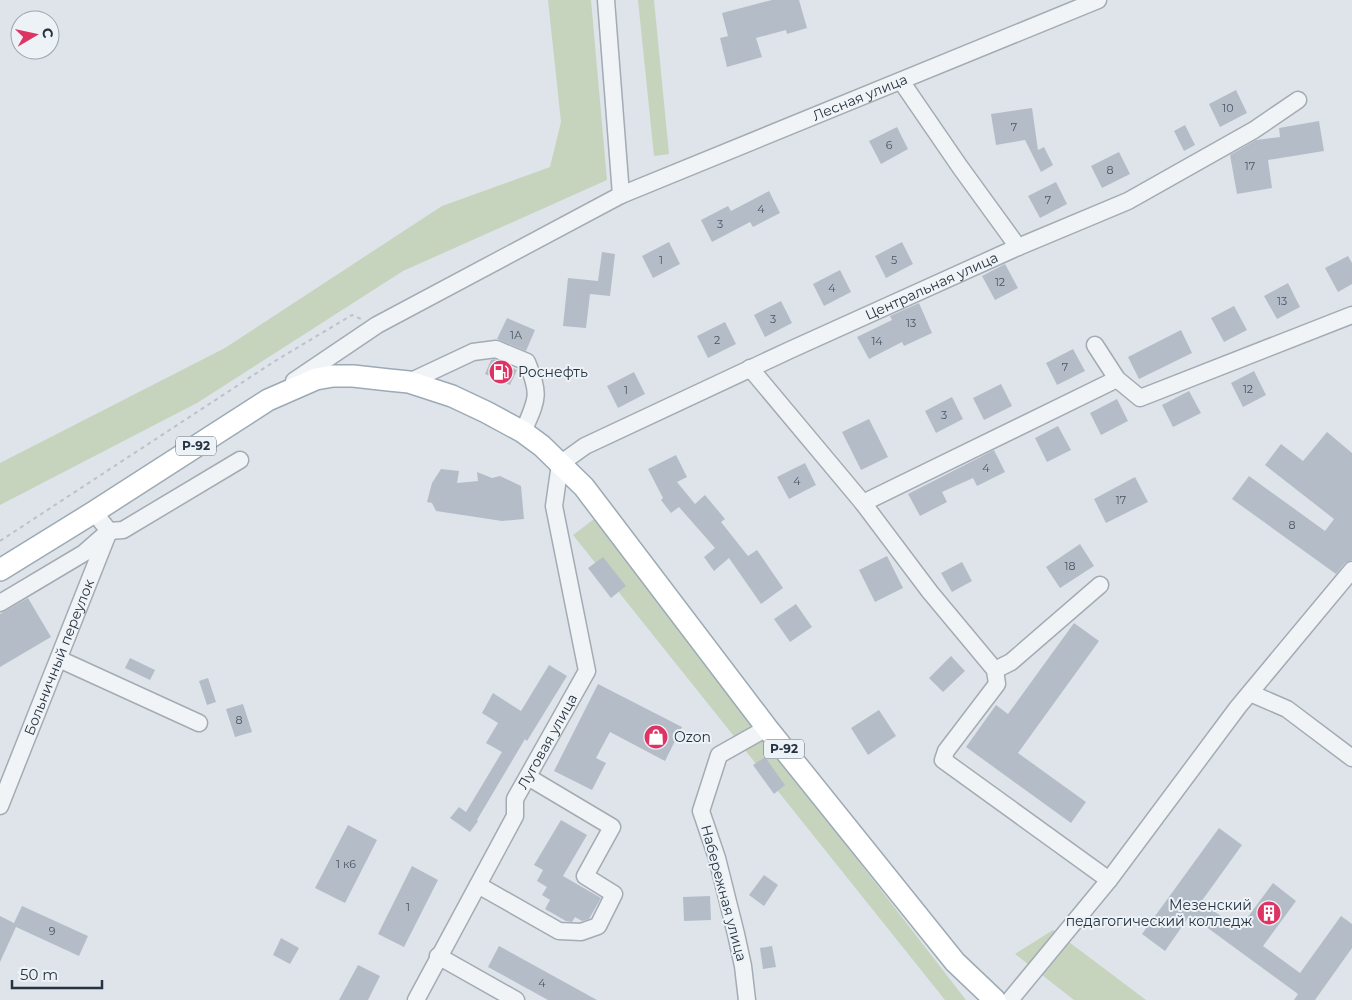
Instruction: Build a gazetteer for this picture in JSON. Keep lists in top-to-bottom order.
{
  "streets": {
    "main road": ["Р-92"],
    "street": [
      "Лесная улица",
      "Центральная улица",
      "Больничный переулок",
      "Луговая улица",
      "Набережная улица"
    ]
  },
  "crossings": [
    ["Лесная улица", "Р-92"],
    ["Центральная улица", "Р-92"],
    ["Центральная улица", "Луговая улица"],
    ["Р-92", "Луговая улица"],
    ["Р-92", "Набережная улица"]
  ],
  "places": {
    "fuel station": ["Роснефть"],
    "shop": ["Ozon"],
    "building": ["Мезенский педагогический колледж"]
  },
  "house_numbers": [
    "10",
    "7",
    "6",
    "17",
    "8",
    "7",
    "4",
    "3",
    "1",
    "5",
    "12",
    "4",
    "13",
    "3",
    "13",
    "1А",
    "2",
    "14",
    "7",
    "12",
    "1",
    "3",
    "4",
    "4",
    "17",
    "8",
    "18",
    "8",
    "1 к6",
    "1",
    "9",
    "4"
  ],
  "scale_bar": "50 m",
  "north": "right"
}
